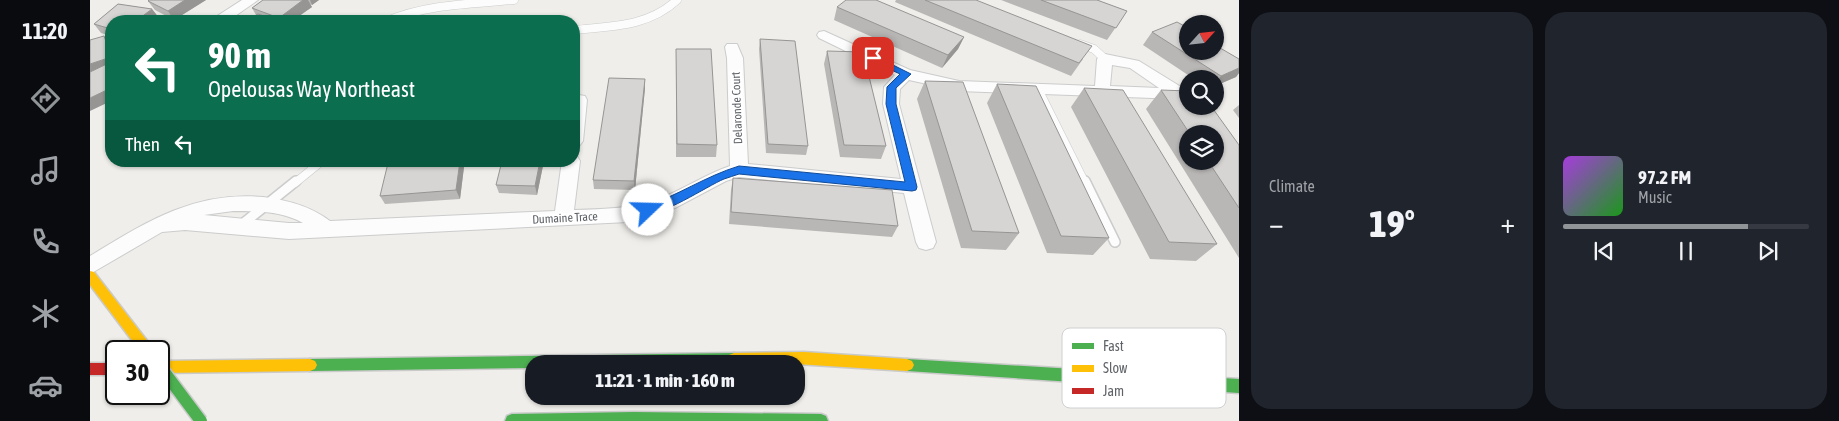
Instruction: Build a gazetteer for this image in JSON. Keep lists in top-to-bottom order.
{
  "streets": {
    "street": ["Delaronde Court", "Dumaine Trace"]
  },
  "crossings": [
    ["Delaronde Court", "Dumaine Trace"]
  ],
  "legend": ["Fast", "Slow", "Jam"],
  "north": "top right",
  "page": {
    "tabs": "11:20",
    "tile": "Climate",
    "turn": ["90 m", "Opelousas Way Northeast"],
    "then": "Then",
    "song": ["97.2 FM", "Music"],
    "heat": ["−", "19°", "+"],
    "limit": "30",
    "trip": "11:21 · 1 min · 160 m"
  }
}
